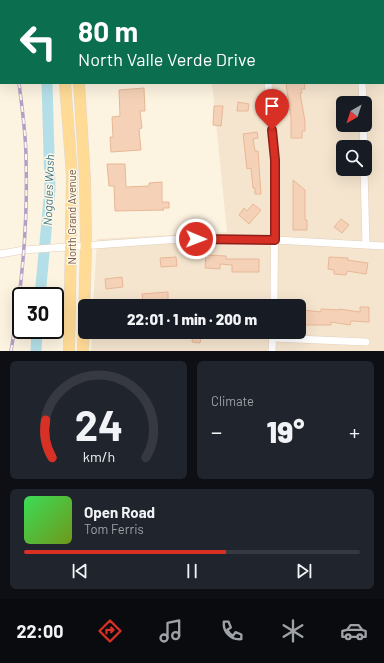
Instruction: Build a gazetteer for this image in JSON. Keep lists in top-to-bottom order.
{
  "streets": {
    "main road": ["North Grand Avenue"]
  },
  "water": ["Nogales Wash"],
  "north": "bottom left",
  "page": {
    "turn": ["80 m", "North Valle Verde Drive"],
    "limit": "30",
    "trip": "22:01 · 1 min · 200 m",
    "tile": "Climate",
    "heat": ["−", "19°", "+"],
    "song": ["Open Road", "Tom Ferris"],
    "tabs": "22:00",
    "gauge": ["24", "km/h"]
  }
}
